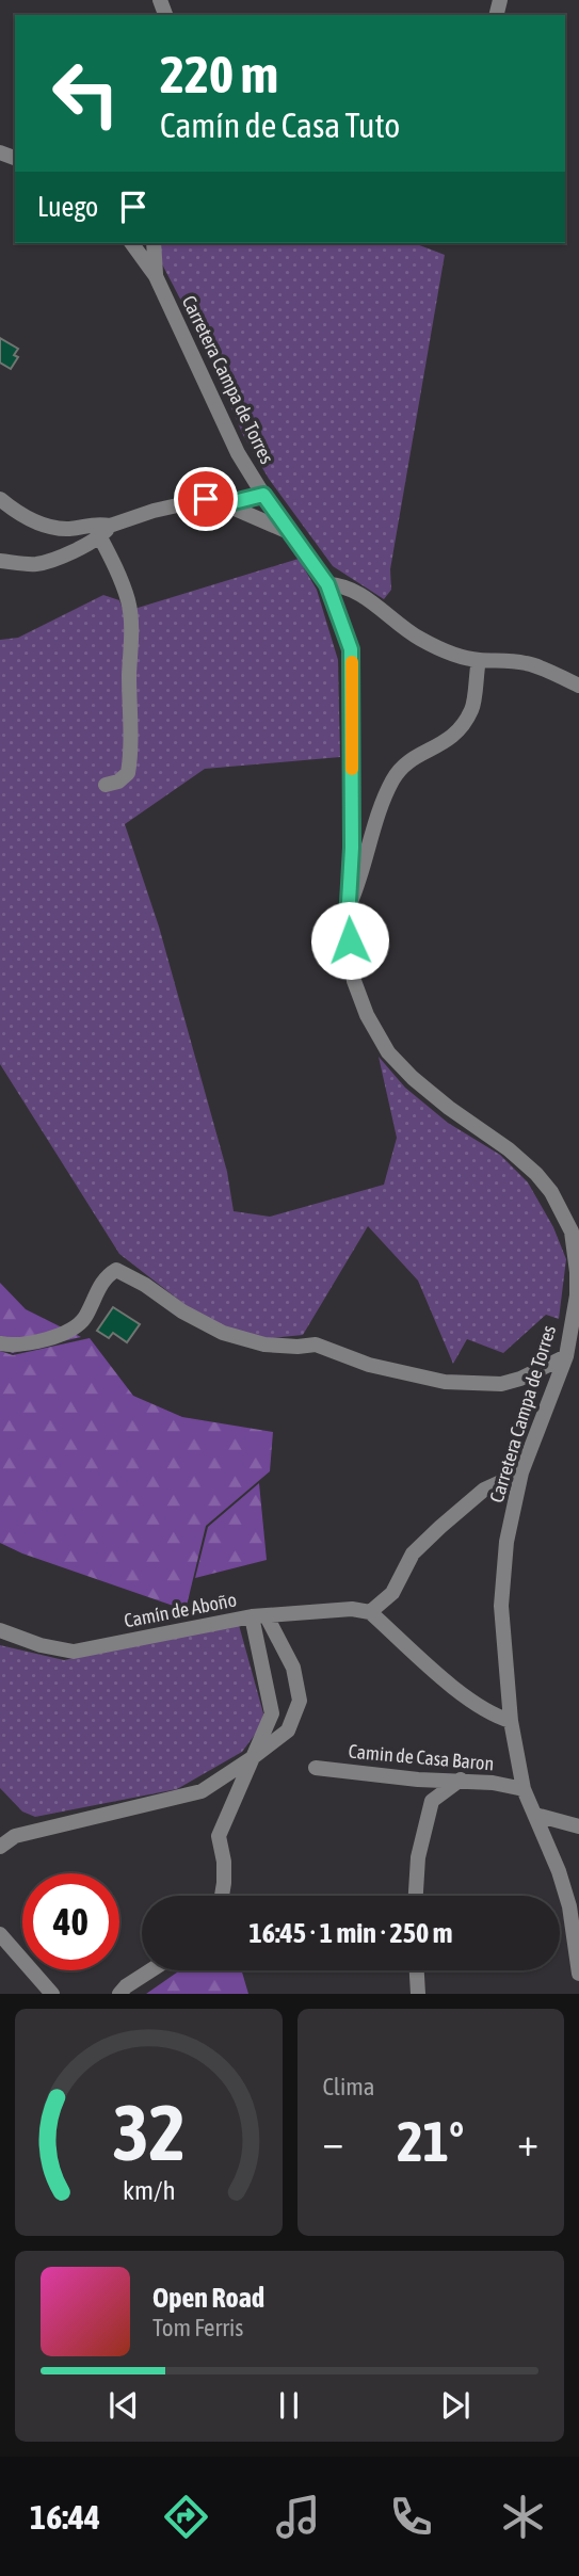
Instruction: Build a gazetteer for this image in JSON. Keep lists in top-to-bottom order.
{
  "streets": {
    "street": ["Carretera Campa de Torres", "Camín de Aboño", "Camin de Casa Baron"]
  },
  "crossings": [
    ["Carretera Campa de Torres", "Camin de Casa Baron"]
  ],
  "page": {
    "turn": ["220 m", "Camín de Casa Tuto"],
    "then": "Luego",
    "limit": "40",
    "trip": "16:45 · 1 min · 250 m",
    "tile": "Clima",
    "heat": ["−", "21°", "+"],
    "song": ["Open Road", "Tom Ferris"],
    "tabs": "16:44",
    "gauge": ["32", "km/h"]
  }
}
